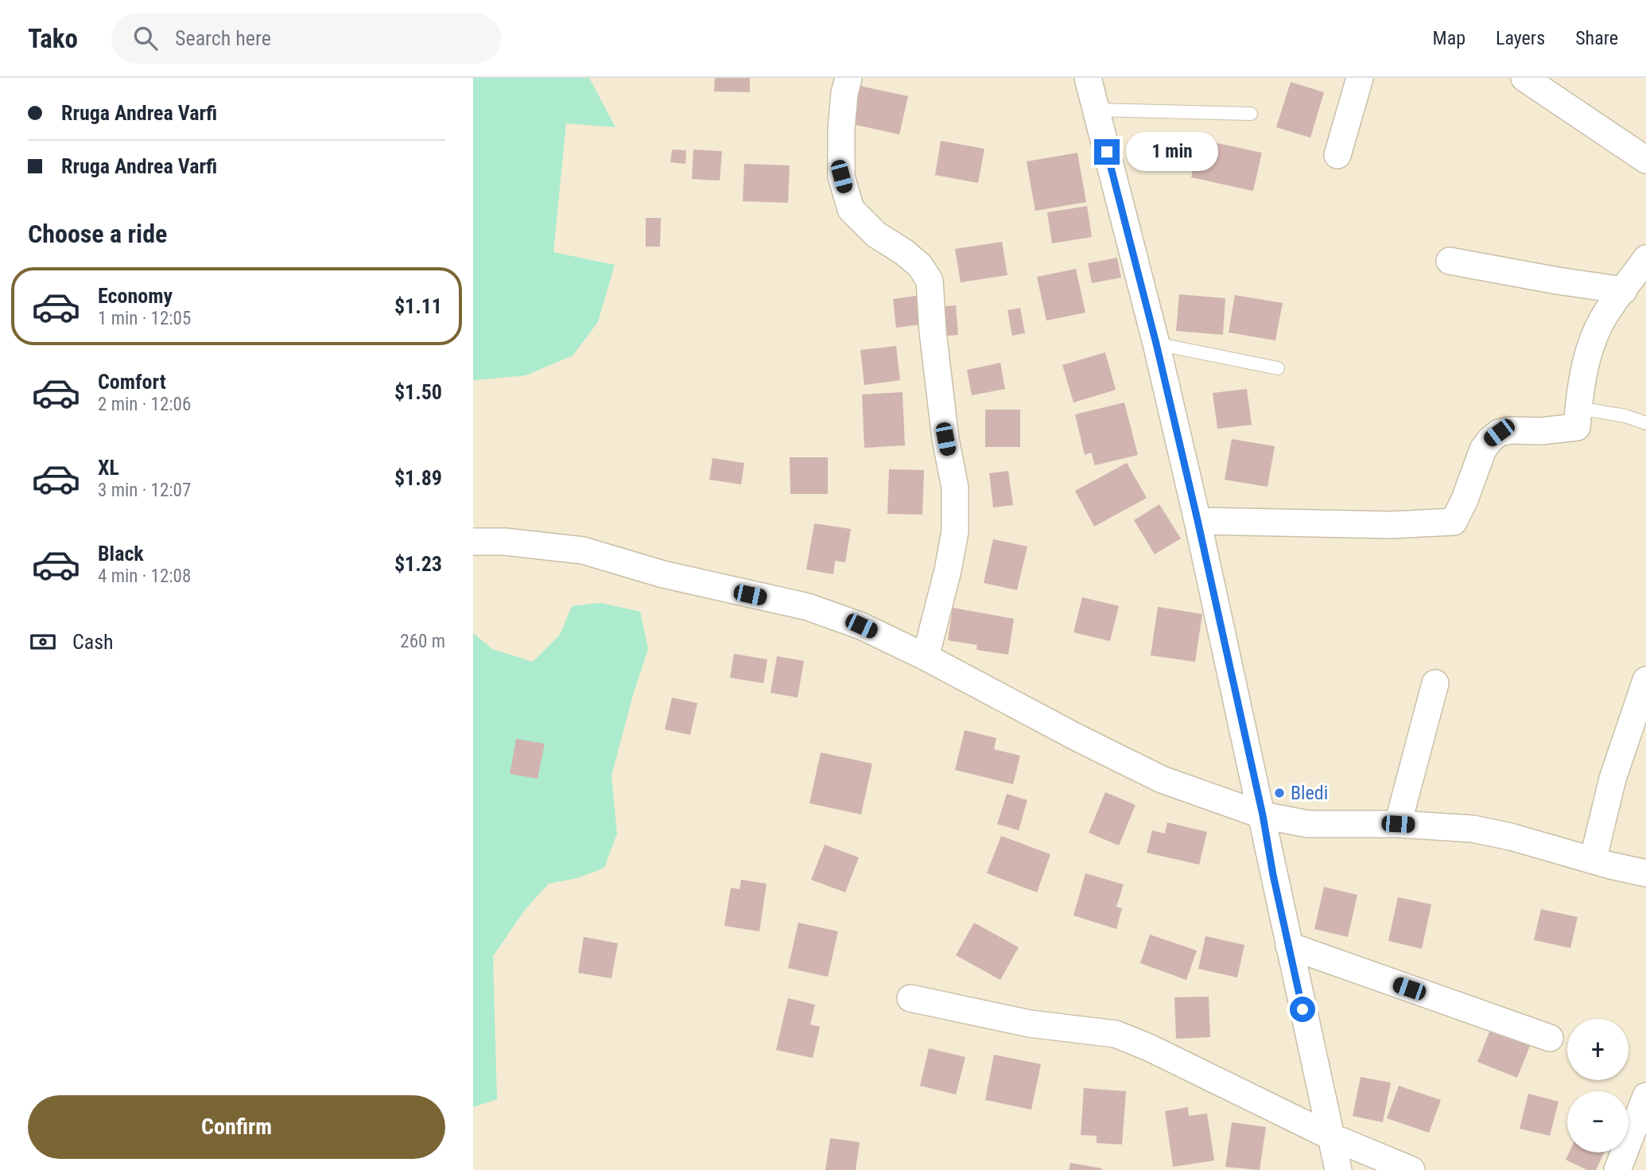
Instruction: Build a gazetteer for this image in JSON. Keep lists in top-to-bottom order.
{
  "places": ["Bledi"],
  "page": {
    "header": "Tako",
    "search": "Search here",
    "nav": ["Map", "Layers", "Share"],
    "banner": ["Rruga Andrea Varfi", "Rruga Andrea Varfi"],
    "bubble": "1 min",
    "heading": "Choose a ride",
    "list": [
      {
        "name": "Economy",
        "note": "1 min · 12:05",
        "value": "$1.11"
      },
      {
        "name": "Comfort",
        "note": "2 min · 12:06",
        "value": "$1.50"
      },
      {
        "name": "XL",
        "note": "3 min · 12:07",
        "value": "$1.89"
      },
      {
        "name": "Black",
        "note": "4 min · 12:08",
        "value": "$1.23"
      }
    ],
    "pay": ["Cash", "260 m"],
    "map_buttons": ["+", "−"],
    "buttons": "Confirm"
  }
}
